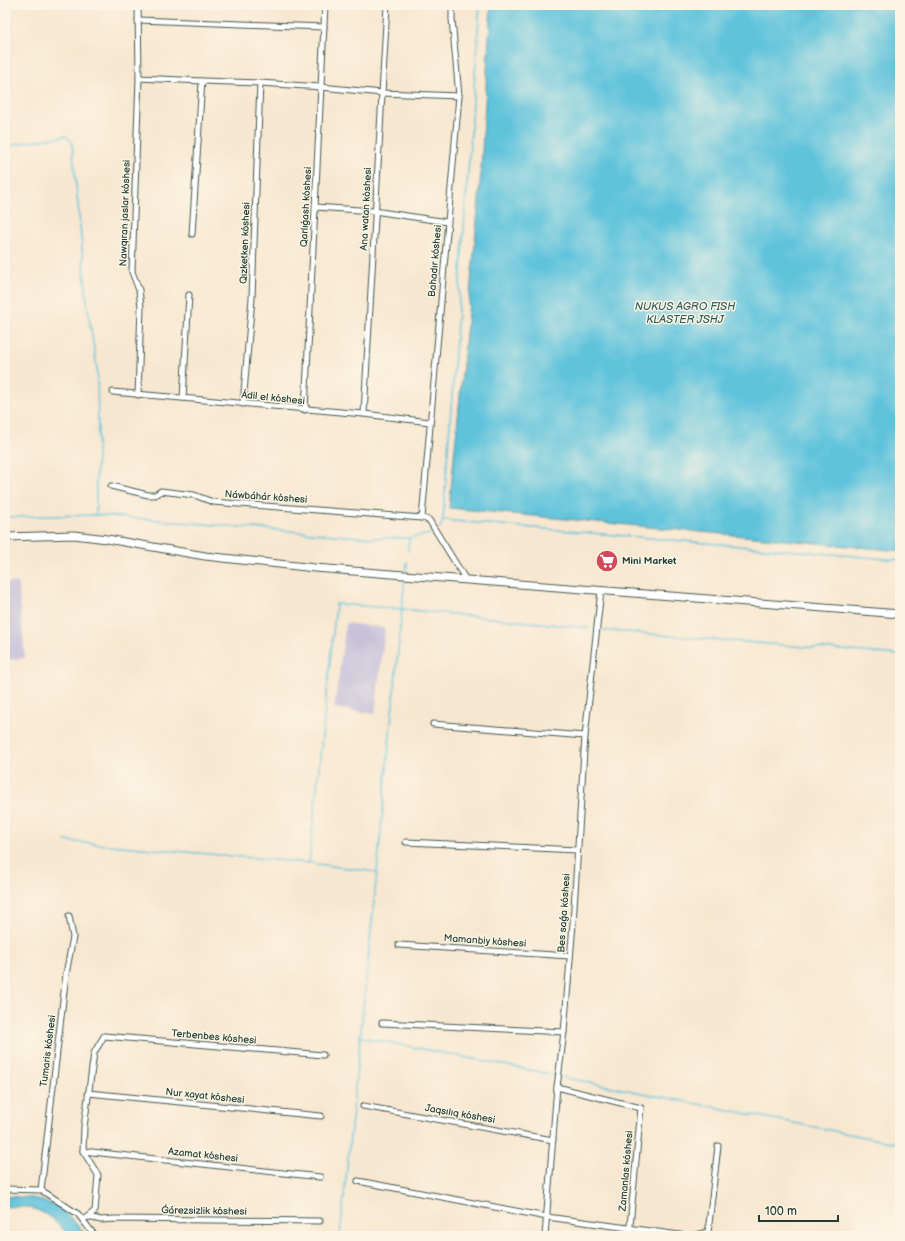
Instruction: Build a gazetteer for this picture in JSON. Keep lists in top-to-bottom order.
{
  "streets": {
    "street": [
      "Qarlıǵash kóshesi",
      "Ana watan kóshesi",
      "Nawqıran jaslar kóshesi",
      "Qızketken kóshesi",
      "Bahadır kóshesi",
      "Ádil el kóshesi",
      "Náwbáhár kóshesi",
      "Bes saǵa kóshesi",
      "Mamanbiy kóshesi",
      "Terbenbes kóshesi",
      "Tumaris kóshesi",
      "Nur xayat kóshesi",
      "Jaqsılıq kóshesi",
      "Azamat kóshesi",
      "Zamanlas kóshesi",
      "Ǵárezsizlik kóshesi"
    ]
  },
  "crossings": [
    ["Qarlıǵash kóshesi", "Ádil el kóshesi"],
    ["Ana watan kóshesi", "Ádil el kóshesi"],
    ["Nawqıran jaslar kóshesi", "Ádil el kóshesi"],
    ["Qızketken kóshesi", "Ádil el kóshesi"],
    ["Bahadır kóshesi", "Ádil el kóshesi"],
    ["Bahadır kóshesi", "Náwbáhár kóshesi"],
    ["Bes saǵa kóshesi", "Mamanbiy kóshesi"],
    ["Bes saǵa kóshesi", "Jaqsılıq kóshesi"],
    ["Bes saǵa kóshesi", "Zamanlas kóshesi"],
    ["Terbenbes kóshesi", "Nur xayat kóshesi"]
  ],
  "water": ["NUKUS AGRO FISH KLASTER JSHJ"],
  "places": {
    "supermarket": ["Mini Market"]
  },
  "scale_bar": "100 m"
}
